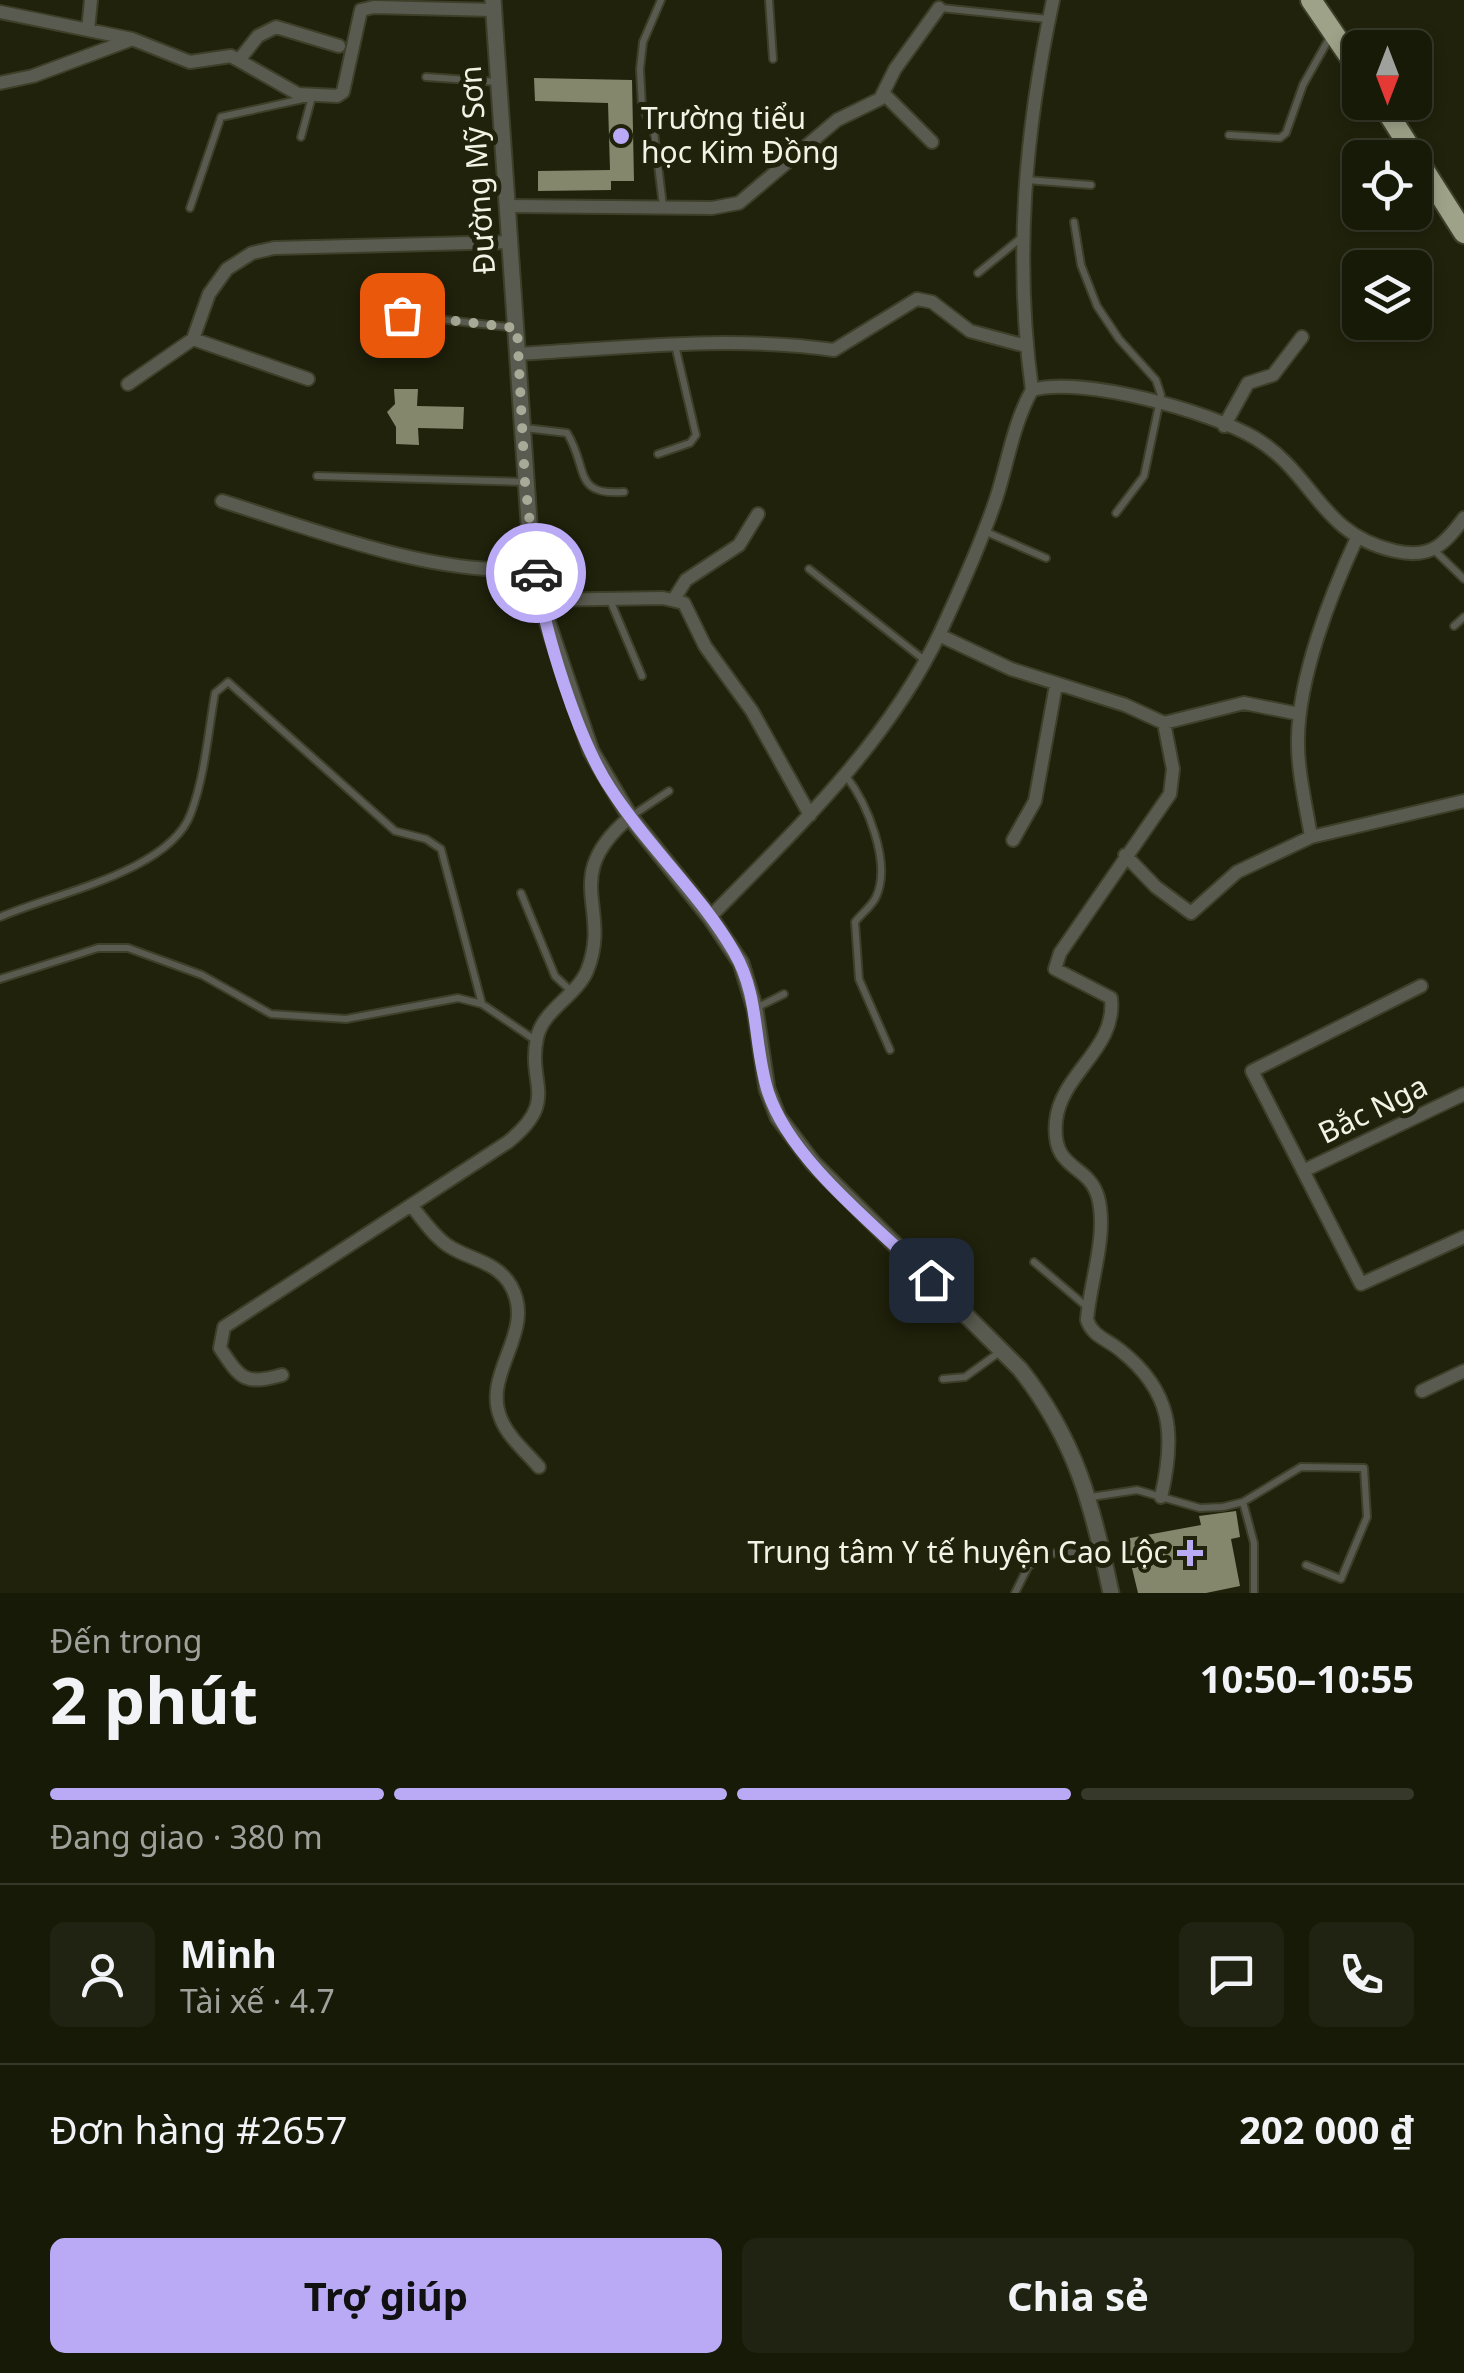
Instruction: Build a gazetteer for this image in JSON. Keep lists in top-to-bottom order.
{
  "streets": {
    "street": ["Đường Mỹ Sơn", "Bắc Nga"]
  },
  "places": {
    "other": ["Trường tiểu học Kim Đồng"],
    "health": ["Trung tâm Y tế huyện Cao Lộc"]
  },
  "north": "bottom",
  "page": {
    "heading": ["2 phút", "Đến trong", "10:50–10:55"],
    "panel": [
      "Minh",
      "Tài xế · 4.7",
      "Đơn hàng #2657",
      "202 000 ₫"
    ],
    "bar": "Đang giao · 380 m",
    "buttons": ["Trợ giúp", "Chia sẻ"]
  }
}
